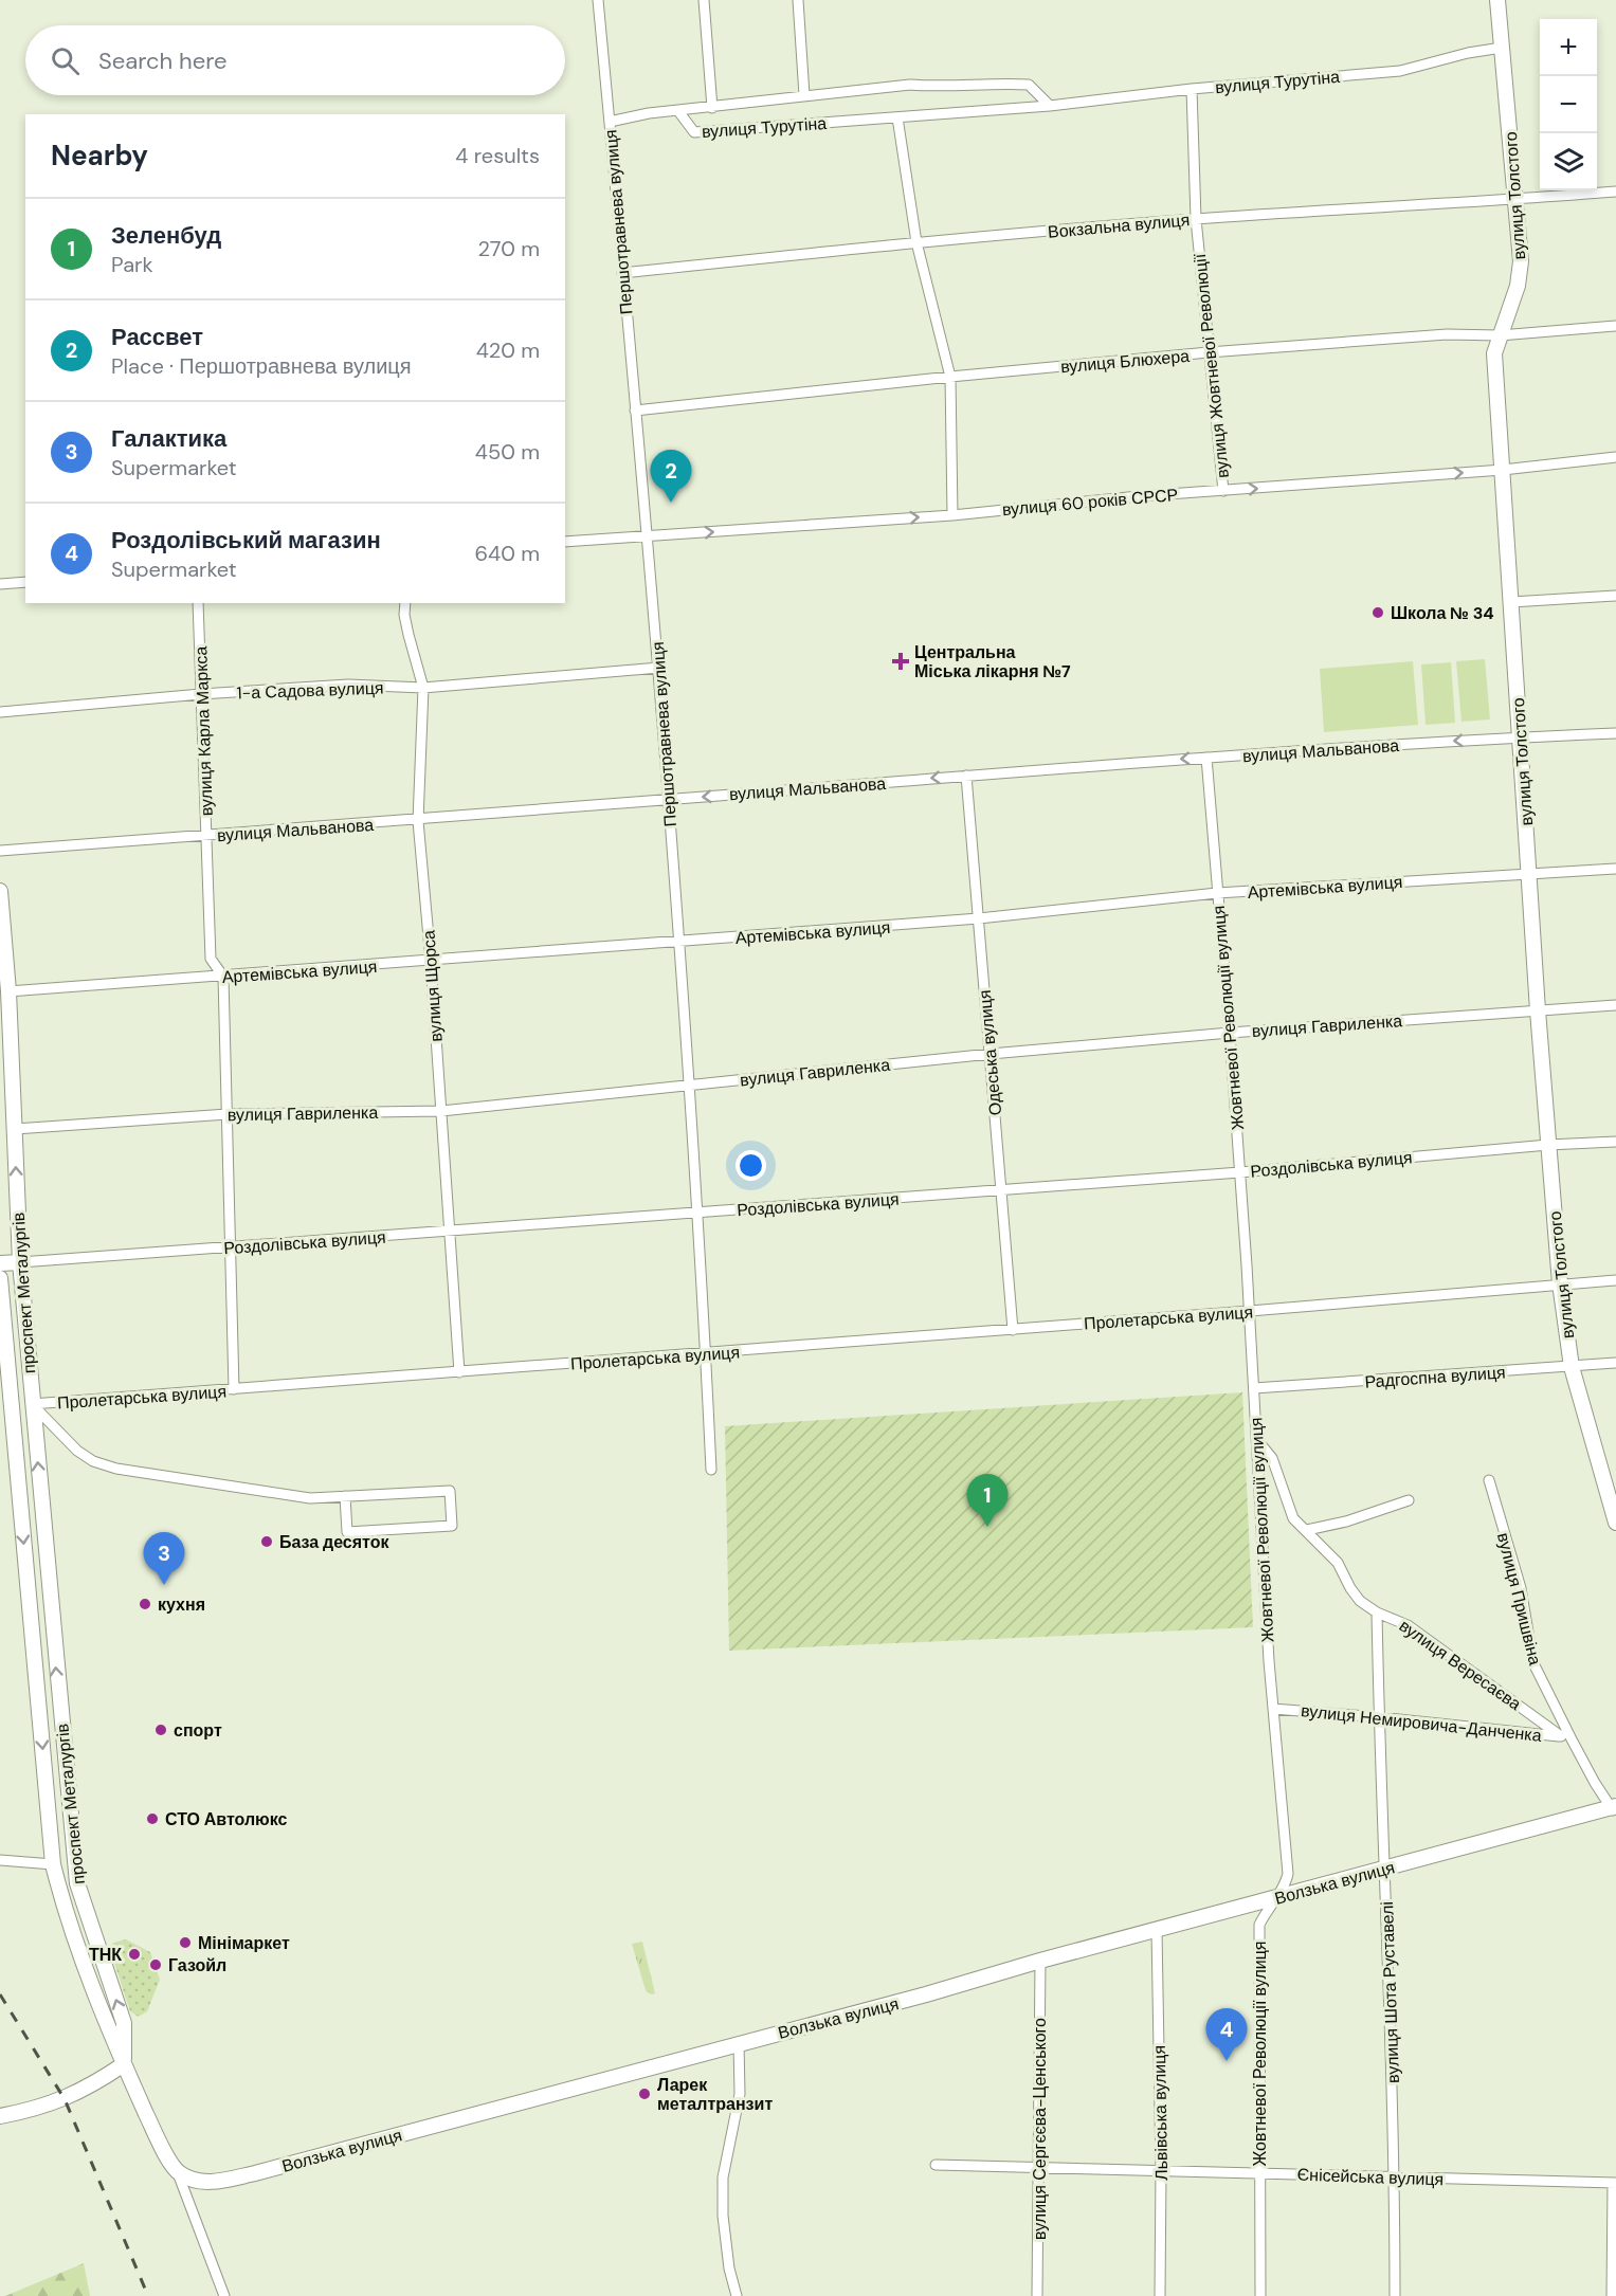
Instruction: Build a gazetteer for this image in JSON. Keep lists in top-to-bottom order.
{
  "streets": {
    "street": [
      "вулиця Турутіна",
      "вулиця Толстого",
      "Першотравнева вулиця",
      "Вокзальна вулиця",
      "вулиця Блюхера",
      "вулиця Жовтневої Революції",
      "вулиця 60 років СРСР",
      "1-а Садова вулиця",
      "вулиця Карла Маркса",
      "вулиця Мальванова",
      "Артемівська вулиця",
      "вулиця Щорса",
      "Жовтневої Революції вулиця",
      "вулиця Гавриленка",
      "Одеська вулиця",
      "Роздолівська вулиця",
      "проспект Металургів",
      "Пролетарська вулиця",
      "Радгоспна вулиця",
      "вулиця Пришвіна",
      "вулиця Вересаєва",
      "вулиця Немировича-Данченка",
      "Волзька вулиця",
      "вулиця Шота Руставелі",
      "Львівська вулиця",
      "вулиця Сергєєва-Ценського",
      "Єнісейська вулиця"
    ]
  },
  "crossings": [
    ["вулиця Турутіна", "вулиця Толстого"],
    ["вулиця Турутіна", "Першотравнева вулиця"],
    ["вулиця Турутіна", "вулиця Жовтневої Революції"],
    ["вулиця Толстого", "Вокзальна вулиця"],
    ["вулиця Толстого", "вулиця Блюхера"],
    ["вулиця Толстого", "вулиця 60 років СРСР"],
    ["вулиця Толстого", "вулиця Мальванова"],
    ["вулиця Толстого", "Артемівська вулиця"],
    ["вулиця Толстого", "вулиця Гавриленка"],
    ["вулиця Толстого", "Роздолівська вулиця"],
    ["вулиця Толстого", "Пролетарська вулиця"],
    ["вулиця Толстого", "Радгоспна вулиця"],
    ["Першотравнева вулиця", "Вокзальна вулиця"],
    ["Першотравнева вулиця", "вулиця Блюхера"],
    ["Першотравнева вулиця", "вулиця 60 років СРСР"],
    ["Першотравнева вулиця", "1-а Садова вулиця"],
    ["Першотравнева вулиця", "вулиця Мальванова"],
    ["Першотравнева вулиця", "Артемівська вулиця"],
    ["Першотравнева вулиця", "вулиця Гавриленка"],
    ["Першотравнева вулиця", "Роздолівська вулиця"],
    ["Першотравнева вулиця", "Пролетарська вулиця"],
    ["Вокзальна вулиця", "вулиця Жовтневої Революції"],
    ["вулиця Блюхера", "вулиця Жовтневої Революції"],
    ["вулиця Жовтневої Революції", "вулиця 60 років СРСР"],
    ["1-а Садова вулиця", "вулиця Карла Маркса"],
    ["1-а Садова вулиця", "вулиця Щорса"],
    ["вулиця Карла Маркса", "вулиця Мальванова"],
    ["вулиця Карла Маркса", "Артемівська вулиця"],
    ["вулиця Карла Маркса", "вулиця Гавриленка"],
    ["вулиця Карла Маркса", "Роздолівська вулиця"],
    ["вулиця Карла Маркса", "Пролетарська вулиця"],
    ["вулиця Мальванова", "вулиця Щорса"],
    ["вулиця Мальванова", "Жовтневої Революції вулиця"],
    ["вулиця Мальванова", "Одеська вулиця"],
    ["Артемівська вулиця", "вулиця Щорса"],
    ["Артемівська вулиця", "Жовтневої Революції вулиця"],
    ["Артемівська вулиця", "Одеська вулиця"],
    ["Артемівська вулиця", "проспект Металургів"],
    ["вулиця Щорса", "вулиця Гавриленка"],
    ["вулиця Щорса", "Роздолівська вулиця"],
    ["вулиця Щорса", "Пролетарська вулиця"],
    ["Жовтневої Революції вулиця", "вулиця Гавриленка"],
    ["Жовтневої Революції вулиця", "Роздолівська вулиця"],
    ["Жовтневої Революції вулиця", "Пролетарська вулиця"],
    ["Жовтневої Революції вулиця", "Радгоспна вулиця"],
    ["Жовтневої Революції вулиця", "вулиця Вересаєва"],
    ["Жовтневої Революції вулиця", "вулиця Немировича-Данченка"],
    ["Жовтневої Революції вулиця", "Волзька вулиця"],
    ["Жовтневої Революції вулиця", "Єнісейська вулиця"],
    ["вулиця Гавриленка", "Одеська вулиця"],
    ["вулиця Гавриленка", "проспект Металургів"],
    ["Одеська вулиця", "Роздолівська вулиця"],
    ["Одеська вулиця", "Пролетарська вулиця"],
    ["Роздолівська вулиця", "проспект Металургів"],
    ["проспект Металургів", "Пролетарська вулиця"],
    ["вулиця Пришвіна", "вулиця Вересаєва"],
    ["вулиця Пришвіна", "вулиця Немировича-Данченка"],
    ["вулиця Пришвіна", "Волзька вулиця"],
    ["вулиця Вересаєва", "вулиця Немировича-Данченка"],
    ["вулиця Вересаєва", "вулиця Шота Руставелі"],
    ["вулиця Немировича-Данченка", "вулиця Шота Руставелі"],
    ["Волзька вулиця", "вулиця Шота Руставелі"],
    ["Волзька вулиця", "Львівська вулиця"],
    ["Волзька вулиця", "вулиця Сергєєва-Ценського"],
    ["вулиця Шота Руставелі", "Єнісейська вулиця"],
    ["Львівська вулиця", "Єнісейська вулиця"],
    ["вулиця Сергєєва-Ценського", "Єнісейська вулиця"]
  ],
  "one_way": ["вулиця 60 років СРСР", "вулиця Мальванова"],
  "places": {
    "other": [
      "Школа № 34",
      "База десяток",
      "кухня",
      "спорт",
      "СТО Автолюкс",
      "Мінімаркет",
      "ТНК",
      "Газойл",
      "Ларек металтранзит"
    ],
    "health": ["Центральна Міська лікарня №7"]
  },
  "page": {
    "map_buttons": ["+", "−"],
    "search": "Search here",
    "heading": ["Nearby", "4 results"],
    "list": [
      {
        "mark": "1",
        "name": "Зеленбуд",
        "note": "Park",
        "value": "270 m"
      },
      {
        "mark": "2",
        "name": "Рассвет",
        "note": "Place · Першотравнева вулиця",
        "value": "420 m"
      },
      {
        "mark": "3",
        "name": "Галактика",
        "note": "Supermarket",
        "value": "450 m"
      },
      {
        "mark": "4",
        "name": "Роздолівський магазин",
        "note": "Supermarket",
        "value": "640 m"
      }
    ],
    "pins": [
      "2",
      "1",
      "3",
      "4"
    ]
  }
}
